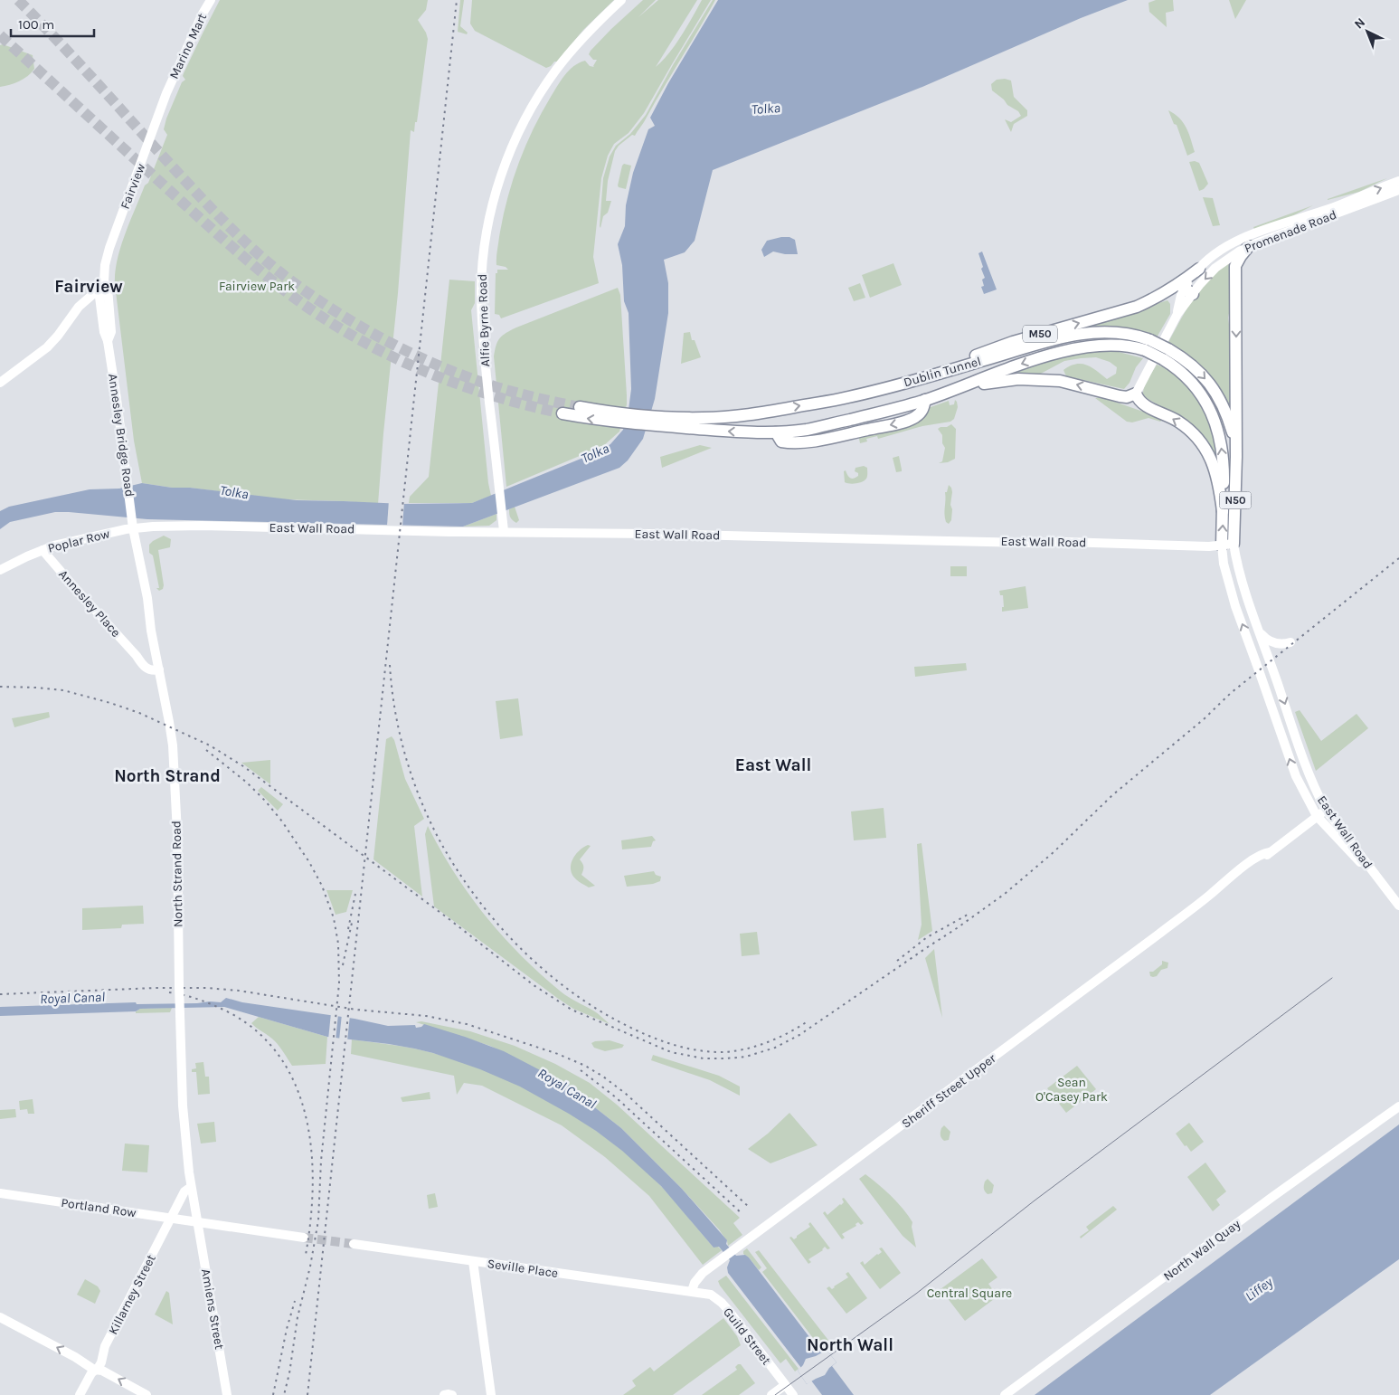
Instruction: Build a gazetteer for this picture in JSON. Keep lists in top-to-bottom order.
{
  "streets": {
    "highway": ["M50", "Dublin Tunnel", "N50"],
    "main road": [
      "Marino Mart",
      "Fairview",
      "Promenade Road",
      "Alfie Byrne Road",
      "Annesley Bridge Road",
      "East Wall Road",
      "Poplar Row",
      "Annesley Place",
      "North Strand Road",
      "Sheriff Street Upper",
      "Portland Row",
      "North Wall Quay",
      "Seville Place",
      "Killarney Street",
      "Amiens Street",
      "Guild Street"
    ]
  },
  "crossings": [
    ["Marino Mart", "Fairview"],
    ["Fairview", "Annesley Bridge Road"],
    ["Promenade Road", "M50"],
    ["Alfie Byrne Road", "East Wall Road"],
    ["M50", "Dublin Tunnel"],
    ["Dublin Tunnel", "N50"],
    ["Annesley Bridge Road", "East Wall Road"],
    ["Annesley Bridge Road", "Poplar Row"],
    ["Annesley Bridge Road", "North Strand Road"],
    ["N50", "East Wall Road"],
    ["East Wall Road", "Poplar Row"],
    ["East Wall Road", "North Strand Road"],
    ["East Wall Road", "Sheriff Street Upper"],
    ["Poplar Row", "Annesley Place"],
    ["Poplar Row", "North Strand Road"],
    ["Annesley Place", "North Strand Road"],
    ["North Strand Road", "Portland Row"],
    ["North Strand Road", "Killarney Street"],
    ["North Strand Road", "Amiens Street"],
    ["Sheriff Street Upper", "Seville Place"],
    ["Sheriff Street Upper", "Guild Street"],
    ["Portland Row", "Killarney Street"],
    ["Portland Row", "Amiens Street"],
    ["Seville Place", "Guild Street"]
  ],
  "districts": [
    "Fairview",
    "East Wall",
    "North Strand",
    "North Wall"
  ],
  "water": ["Tolka", "Royal Canal", "Liffey"],
  "parks": ["Fairview Park", "Sean O'Casey Park", "Central Square"],
  "scale_bar": "100 m",
  "north": "top left"
}
